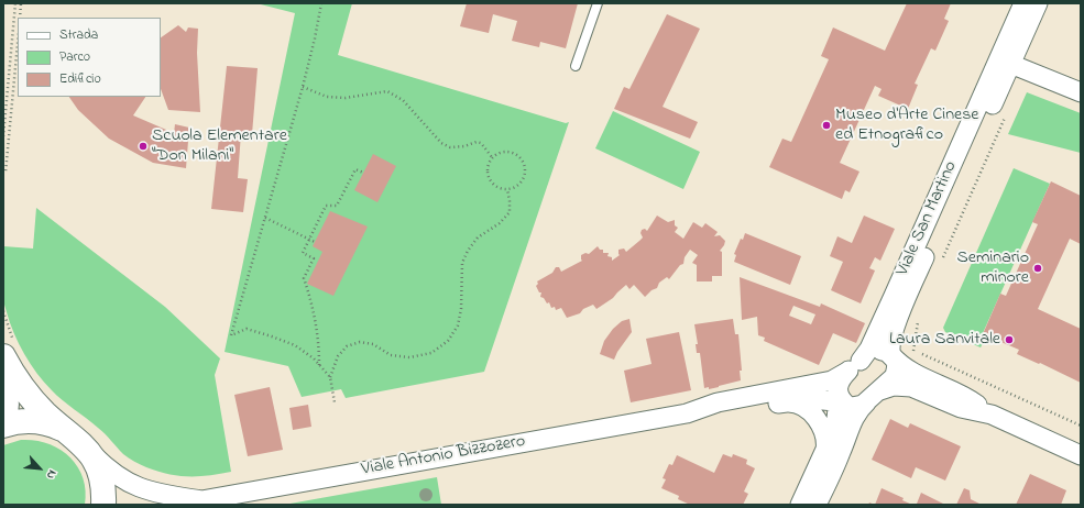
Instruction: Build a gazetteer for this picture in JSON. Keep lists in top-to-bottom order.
{
  "streets": {
    "street": ["Viale San Martino", "Viale Antonio Bizzozero"]
  },
  "crossings": [
    ["Viale San Martino", "Viale Antonio Bizzozero"]
  ],
  "places": [
    "Museo d'Arte Cinese ed Etnografico",
    "Scuola Elementare \"Don Milani\"",
    "Seminario minore",
    "Laura Sanvitale"
  ],
  "legend": ["Strada", "Parco", "Edificio"],
  "north": "bottom right"
}
